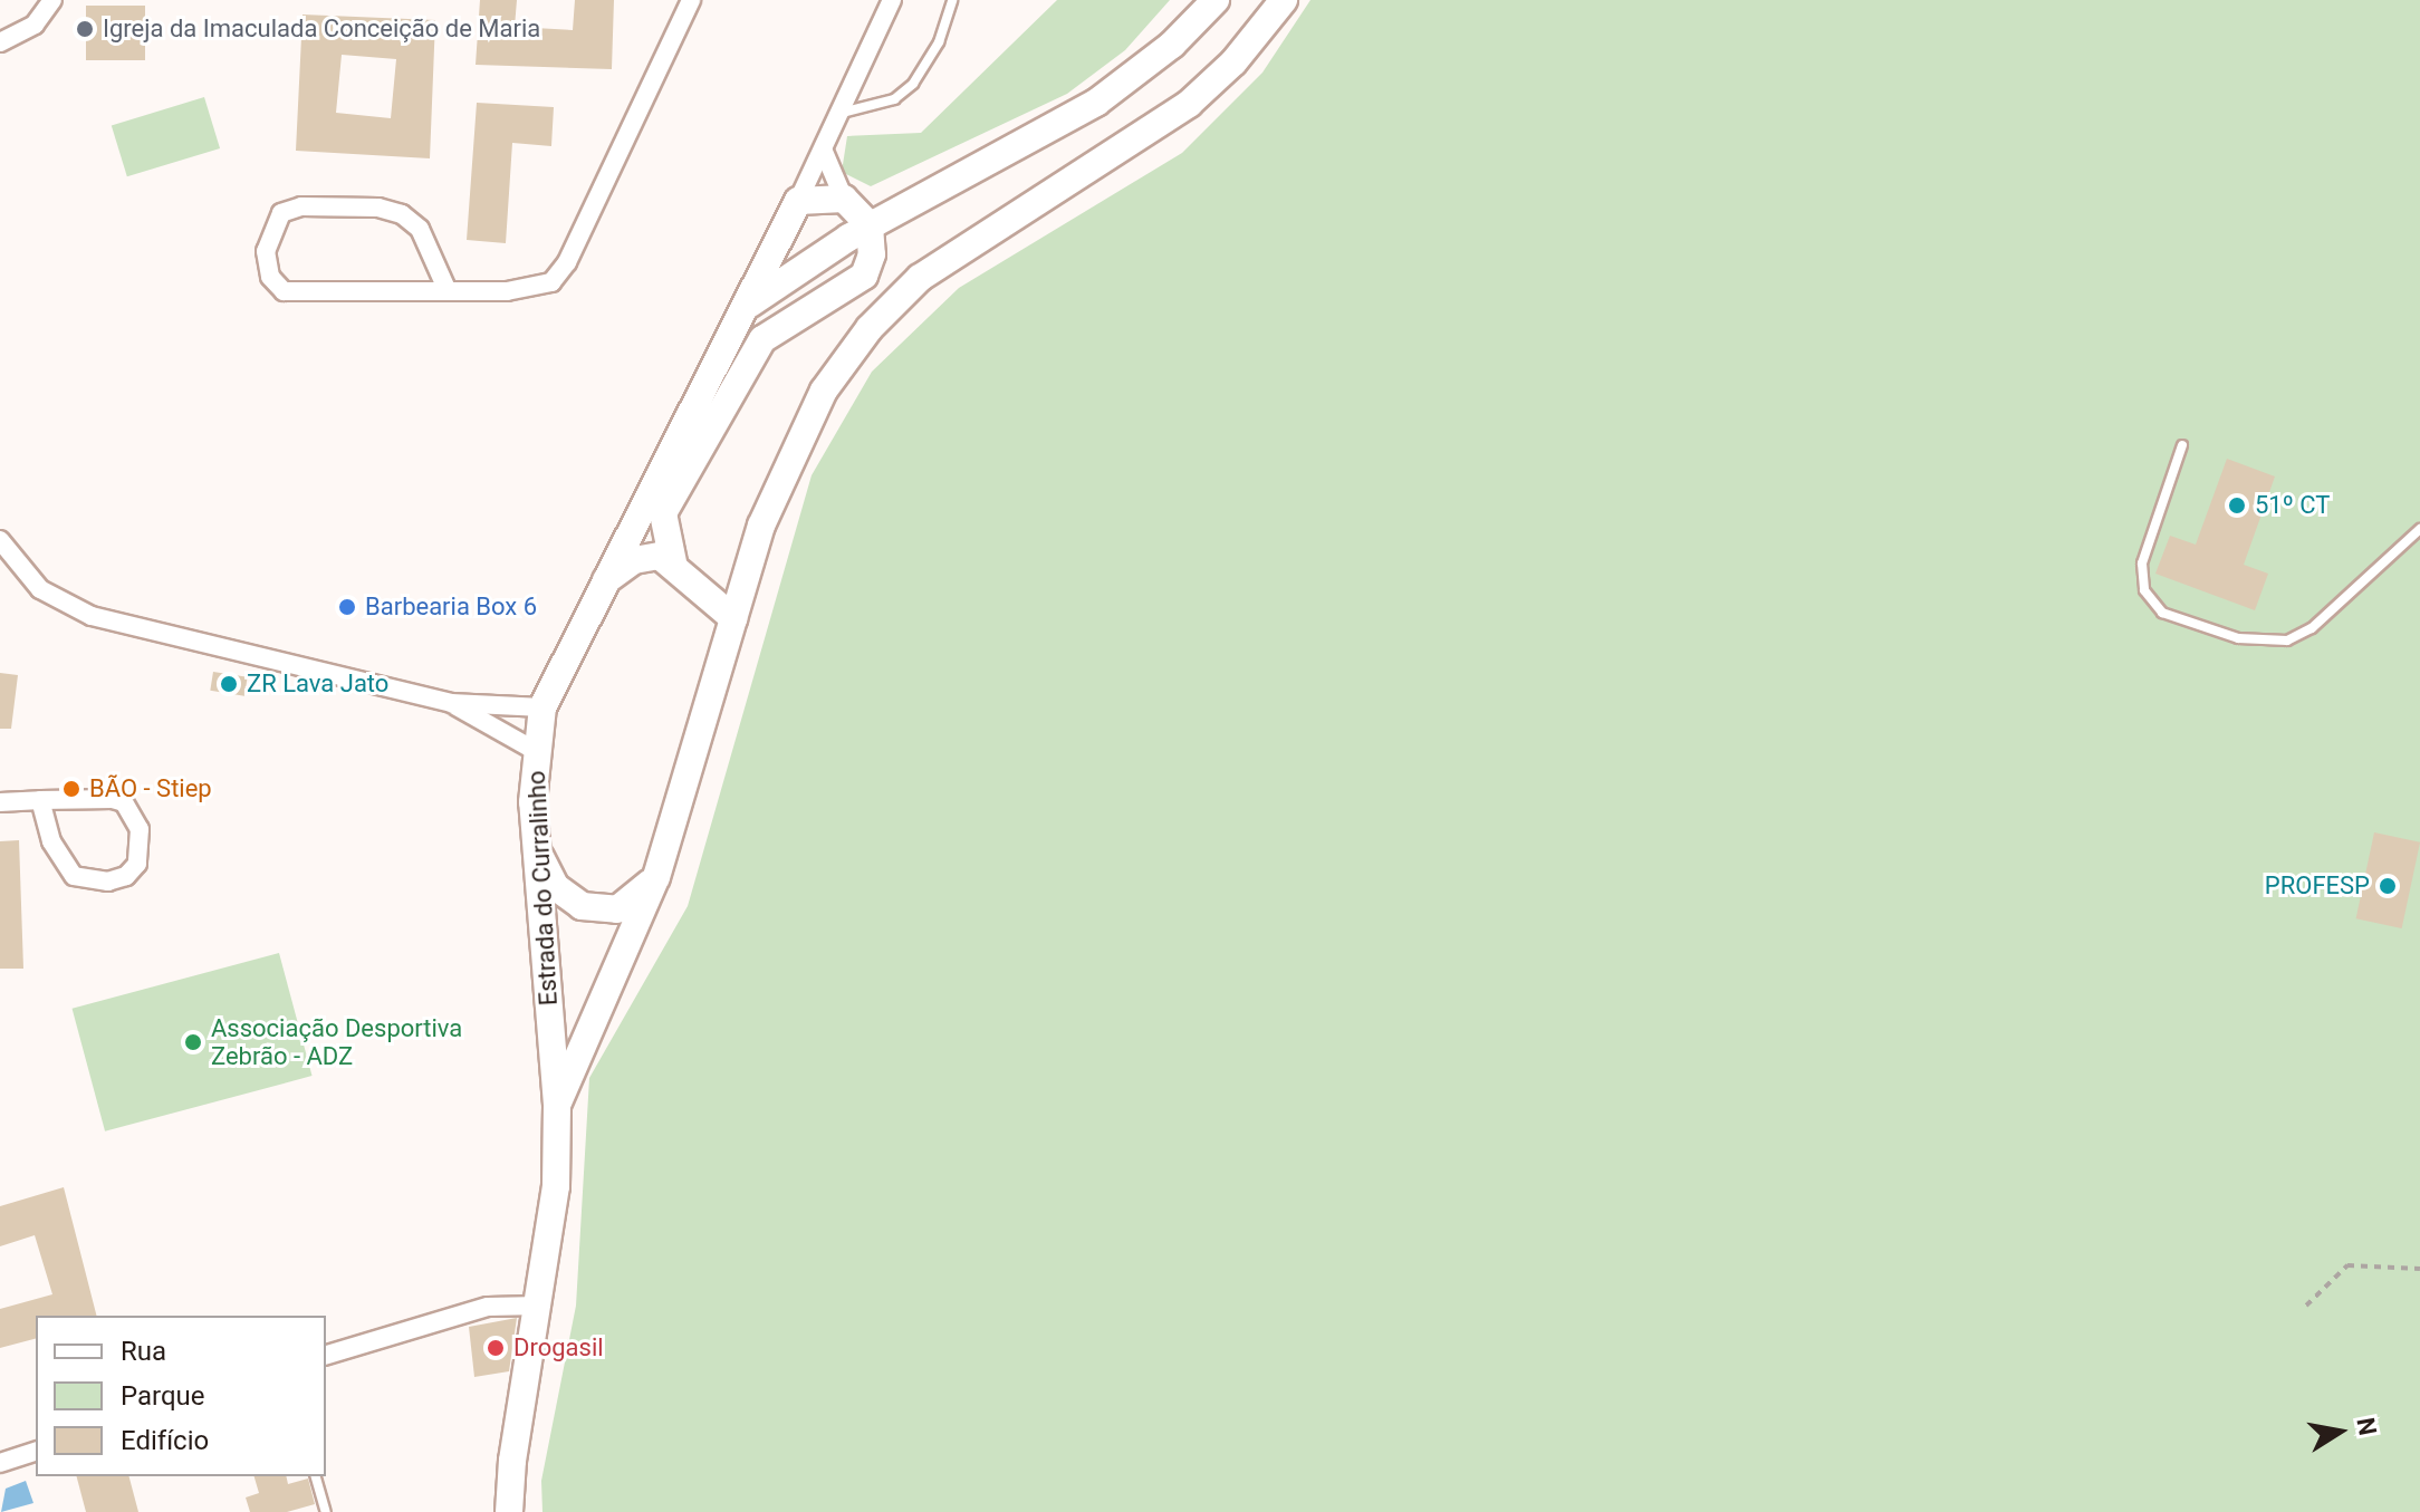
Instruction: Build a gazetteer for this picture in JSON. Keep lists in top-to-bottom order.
{
  "streets": {
    "street": ["Estrada do Curralinho"]
  },
  "places": [
    "Igreja da Imaculada Conceição de Maria",
    "51º CT",
    "Barbearia Box 6",
    "ZR Lava Jato",
    "BÃO - Stiep",
    "PROFESP",
    "Associação Desportiva Zebrão - ADZ",
    "Drogasil"
  ],
  "legend": ["Rua", "Parque", "Edifício"],
  "north": "right"
}
